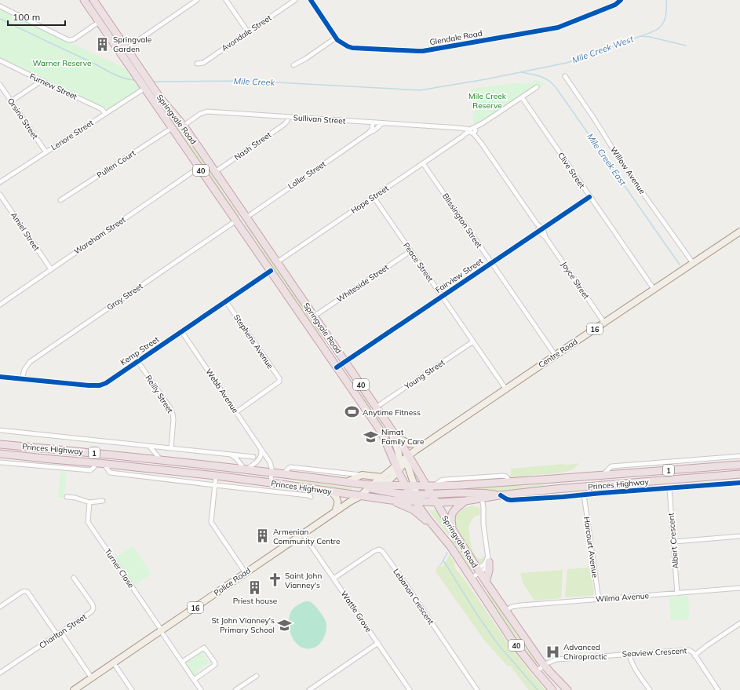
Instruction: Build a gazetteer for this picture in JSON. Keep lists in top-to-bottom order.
{
  "streets": {
    "highway": [
      "Springvale Road",
      "40",
      "Princes Highway",
      "1"
    ],
    "main road": ["16", "Centre Road", "Police Road"],
    "street": [
      "Avondale Street",
      "Glendale Road",
      "Furnew Street",
      "Orsino Street",
      "Sullivan Street",
      "Lenore Street",
      "Nash Street",
      "Pullen Court",
      "Clive Street",
      "Willow Avenue",
      "Loller Street",
      "Hope Street",
      "Blissington Street",
      "Amiel Street",
      "Wareham Street",
      "Peace Street",
      "Fairview Street",
      "Joyce Street",
      "Whiteside Street",
      "Gray Street",
      "Stephens Avenue",
      "Kemp Street",
      "Young Street",
      "Webb Avenue",
      "Reilly Street",
      "Albert Crescent",
      "Harcourt Avenue",
      "Turner Close",
      "Lebanon Crescent",
      "Wilma Avenue",
      "Wattle Grove",
      "Charlton Street",
      "Seaview Crescent"
    ]
  },
  "crossings": [
    ["Furnew Street", "Lenore Street"],
    ["Orsino Street", "Lenore Street"],
    ["Springvale Road", "Sullivan Street"],
    ["Springvale Road", "Lenore Street"],
    ["Springvale Road", "Nash Street"],
    ["Springvale Road", "Pullen Court"],
    ["Springvale Road", "Loller Street"],
    ["Springvale Road", "Hope Street"],
    ["Springvale Road", "Wareham Street"],
    ["Springvale Road", "Fairview Street"],
    ["Springvale Road", "Whiteside Street"],
    ["Springvale Road", "Gray Street"],
    ["Springvale Road", "Kemp Street"],
    ["Springvale Road", "Centre Road"],
    ["Springvale Road", "Young Street"],
    ["Springvale Road", "Princes Highway"],
    ["Springvale Road", "Wilma Avenue"],
    ["Springvale Road", "Seaview Crescent"],
    ["Sullivan Street", "Nash Street"],
    ["Sullivan Street", "Loller Street"],
    ["Sullivan Street", "Hope Street"],
    ["Sullivan Street", "Joyce Street"],
    ["Clive Street", "Hope Street"],
    ["Clive Street", "Fairview Street"],
    ["Clive Street", "Centre Road"],
    ["Willow Avenue", "Centre Road"],
    ["Hope Street", "Blissington Street"],
    ["Hope Street", "Peace Street"],
    ["Hope Street", "Joyce Street"],
    ["Blissington Street", "Fairview Street"],
    ["Blissington Street", "Centre Road"],
    ["Amiel Street", "Wareham Street"],
    ["Peace Street", "Fairview Street"],
    ["Peace Street", "Whiteside Street"],
    ["Peace Street", "Centre Road"],
    ["Peace Street", "Young Street"],
    ["Fairview Street", "Joyce Street"],
    ["Joyce Street", "Centre Road"],
    ["Gray Street", "Kemp Street"],
    ["Stephens Avenue", "Kemp Street"],
    ["Stephens Avenue", "Webb Avenue"],
    ["Kemp Street", "Webb Avenue"],
    ["Kemp Street", "Reilly Street"],
    ["Centre Road", "Princes Highway"],
    ["Centre Road", "Police Road"],
    ["Webb Avenue", "Princes Highway"],
    ["Reilly Street", "Princes Highway"],
    ["Princes Highway", "Albert Crescent"],
    ["Princes Highway", "Harcourt Avenue"],
    ["Princes Highway", "Police Road"],
    ["Albert Crescent", "Wilma Avenue"],
    ["Harcourt Avenue", "Wilma Avenue"],
    ["Turner Close", "Police Road"],
    ["Police Road", "Wattle Grove"],
    ["Lebanon Crescent", "Wattle Grove"]
  ],
  "water": ["Mile Creek West", "Mile Creek", "Mile Creek East"],
  "parks": ["Warner Reserve", "Mile Creek Reserve"],
  "places": {
    "building": ["Springvale Garden", "Armenian Community Centre", "Priest house"],
    "sports": ["Anytime Fitness"],
    "school or university": ["Nimat Family Care", "St John Vianney's Primary School"],
    "church": ["Saint John Vianney's"],
    "hospital": ["Advanced Chiropractic"]
  },
  "scale_bar": "100 m"
}
